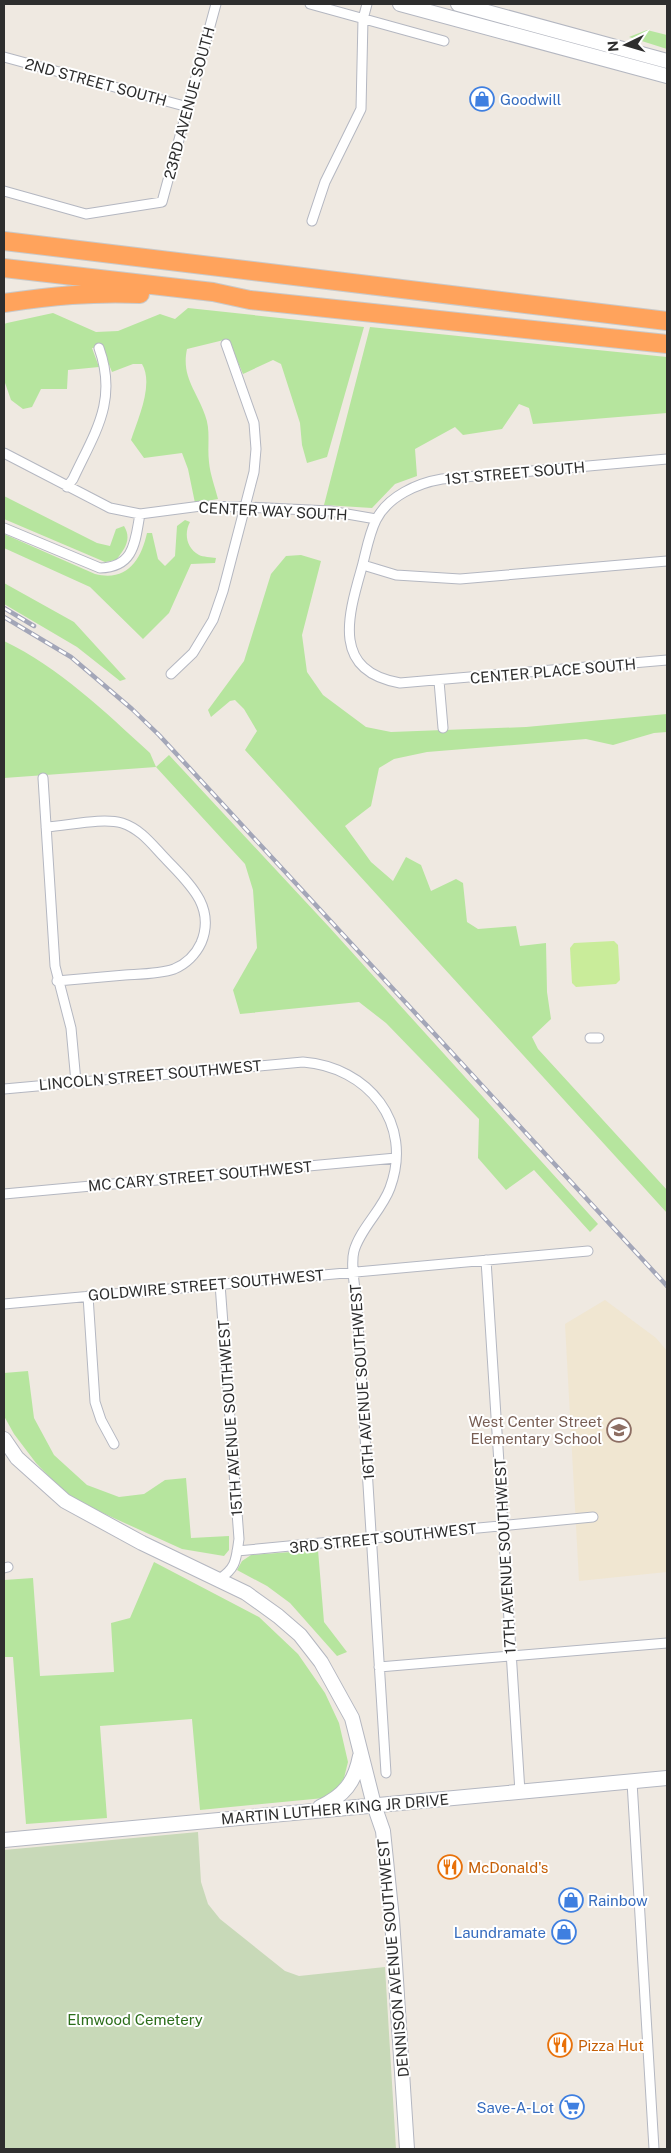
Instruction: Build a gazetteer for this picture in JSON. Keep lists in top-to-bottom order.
{
  "streets": {
    "main road": ["MARTIN LUTHER KING JR DRIVE", "DENNISON AVENUE SOUTHWEST"],
    "street": [
      "2ND STREET SOUTH",
      "23RD AVENUE SOUTH",
      "1ST STREET SOUTH",
      "CENTER WAY SOUTH",
      "CENTER PLACE SOUTH",
      "LINCOLN STREET SOUTHWEST",
      "MC CARY STREET SOUTHWEST",
      "GOLDWIRE STREET SOUTHWEST",
      "16TH AVENUE SOUTHWEST",
      "15TH AVENUE SOUTHWEST",
      "3RD STREET SOUTHWEST",
      "17TH AVENUE SOUTHWEST"
    ]
  },
  "crossings": [
    ["2ND STREET SOUTH", "23RD AVENUE SOUTH"],
    ["1ST STREET SOUTH", "CENTER WAY SOUTH"],
    ["1ST STREET SOUTH", "CENTER PLACE SOUTH"],
    ["CENTER WAY SOUTH", "CENTER PLACE SOUTH"],
    ["LINCOLN STREET SOUTHWEST", "16TH AVENUE SOUTHWEST"],
    ["MC CARY STREET SOUTHWEST", "16TH AVENUE SOUTHWEST"],
    ["GOLDWIRE STREET SOUTHWEST", "16TH AVENUE SOUTHWEST"],
    ["GOLDWIRE STREET SOUTHWEST", "15TH AVENUE SOUTHWEST"],
    ["GOLDWIRE STREET SOUTHWEST", "17TH AVENUE SOUTHWEST"],
    ["16TH AVENUE SOUTHWEST", "3RD STREET SOUTHWEST"],
    ["15TH AVENUE SOUTHWEST", "3RD STREET SOUTHWEST"],
    ["3RD STREET SOUTHWEST", "17TH AVENUE SOUTHWEST"],
    ["17TH AVENUE SOUTHWEST", "MARTIN LUTHER KING JR DRIVE"],
    ["MARTIN LUTHER KING JR DRIVE", "DENNISON AVENUE SOUTHWEST"]
  ],
  "parks": ["Elmwood Cemetery"],
  "places": {
    "shop": ["Goodwill", "Rainbow", "Laundramate"],
    "school or university": ["West Center Street Elementary School"],
    "restaurant": ["McDonald's", "Pizza Hut"],
    "supermarket": ["Save-A-Lot"]
  },
  "north": "left"
}
